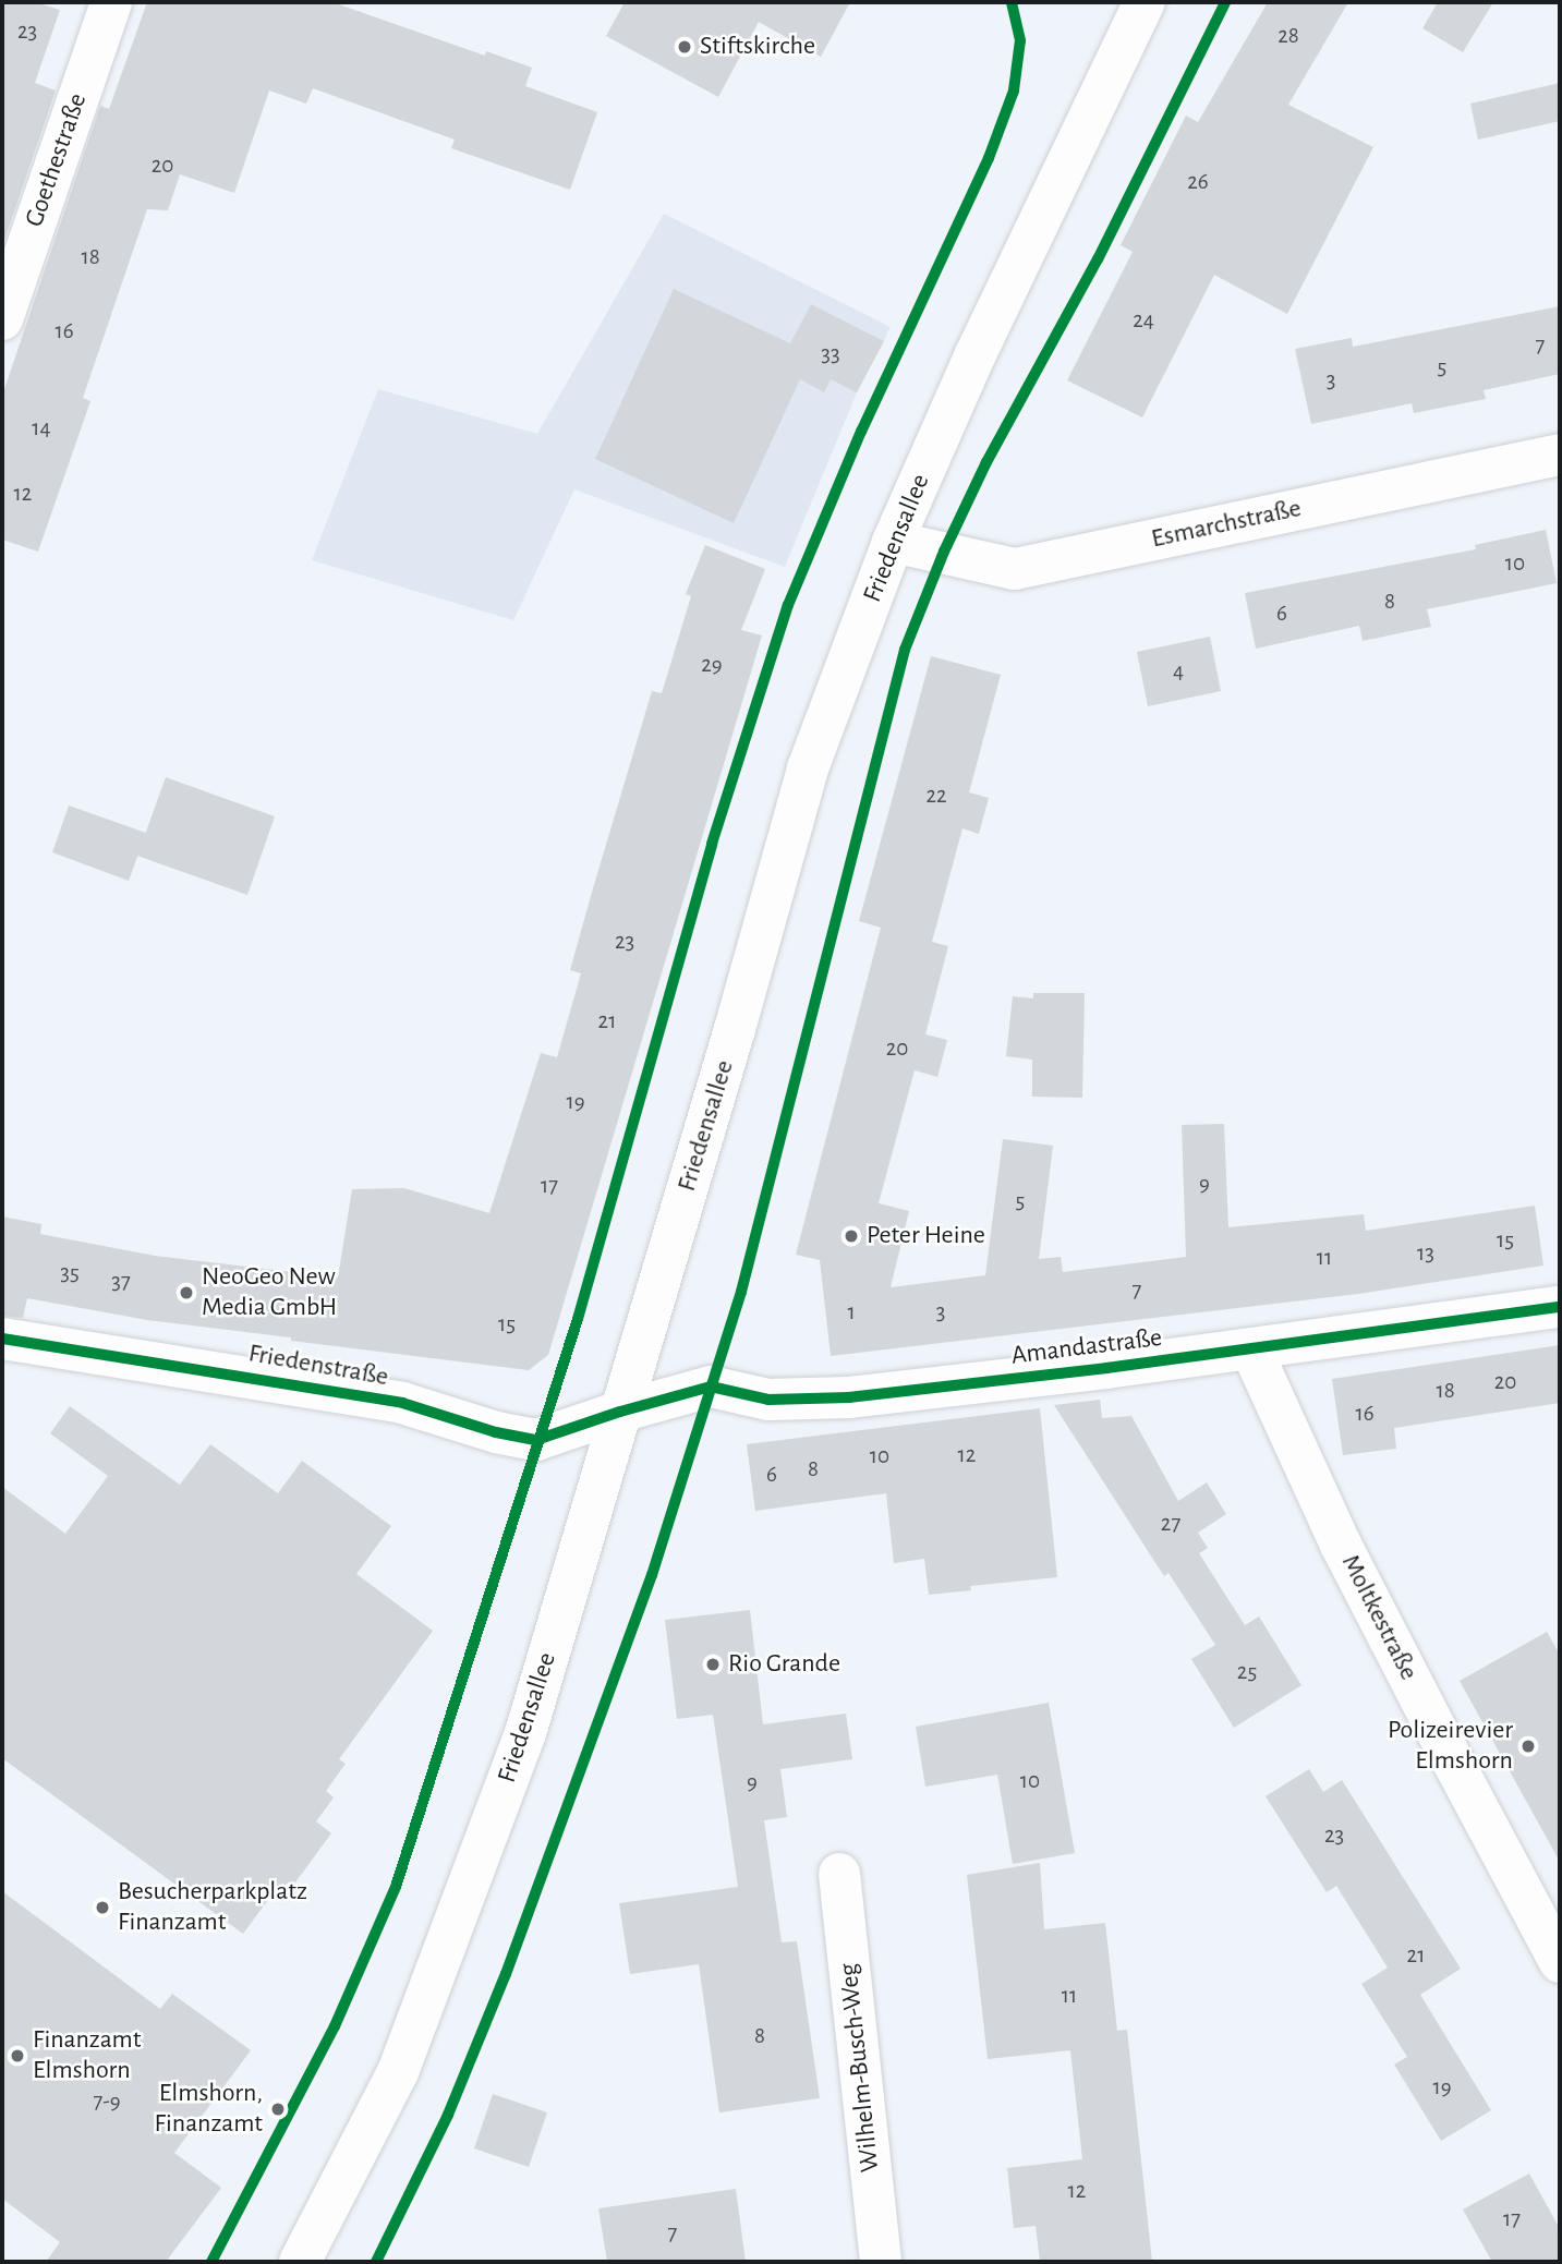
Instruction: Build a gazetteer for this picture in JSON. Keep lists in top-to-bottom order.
{
  "streets": {
    "street": [
      "Goethestraße",
      "Esmarchstraße",
      "Friedensallee",
      "Amandastraße",
      "Friedenstraße",
      "Moltkestraße",
      "Wilhelm-Busch-Weg"
    ]
  },
  "crossings": [
    ["Esmarchstraße", "Friedensallee"],
    ["Friedensallee", "Amandastraße"],
    ["Friedensallee", "Friedenstraße"],
    ["Amandastraße", "Friedenstraße"],
    ["Amandastraße", "Moltkestraße"]
  ],
  "places": [
    "Stiftskirche",
    "Peter Heine",
    "NeoGeo New Media GmbH",
    "Rio Grande",
    "Polizeirevier Elmshorn",
    "Besucherparkplatz Finanzamt",
    "Finanzamt Elmshorn",
    "Elmshorn, Finanzamt"
  ],
  "house_numbers": [
    "23",
    "28",
    "20",
    "26",
    "18",
    "24",
    "16",
    "7",
    "33",
    "5",
    "3",
    "14",
    "12",
    "10",
    "8",
    "6",
    "29",
    "4",
    "22",
    "23",
    "21",
    "20",
    "19",
    "9",
    "17",
    "5",
    "15",
    "13",
    "11",
    "35",
    "37",
    "7",
    "1",
    "3",
    "15",
    "20",
    "18",
    "16",
    "12",
    "10",
    "8",
    "6",
    "27",
    "25",
    "10",
    "9",
    "23",
    "21",
    "11",
    "8",
    "19",
    "7-9",
    "12",
    "17",
    "7"
  ]
}
